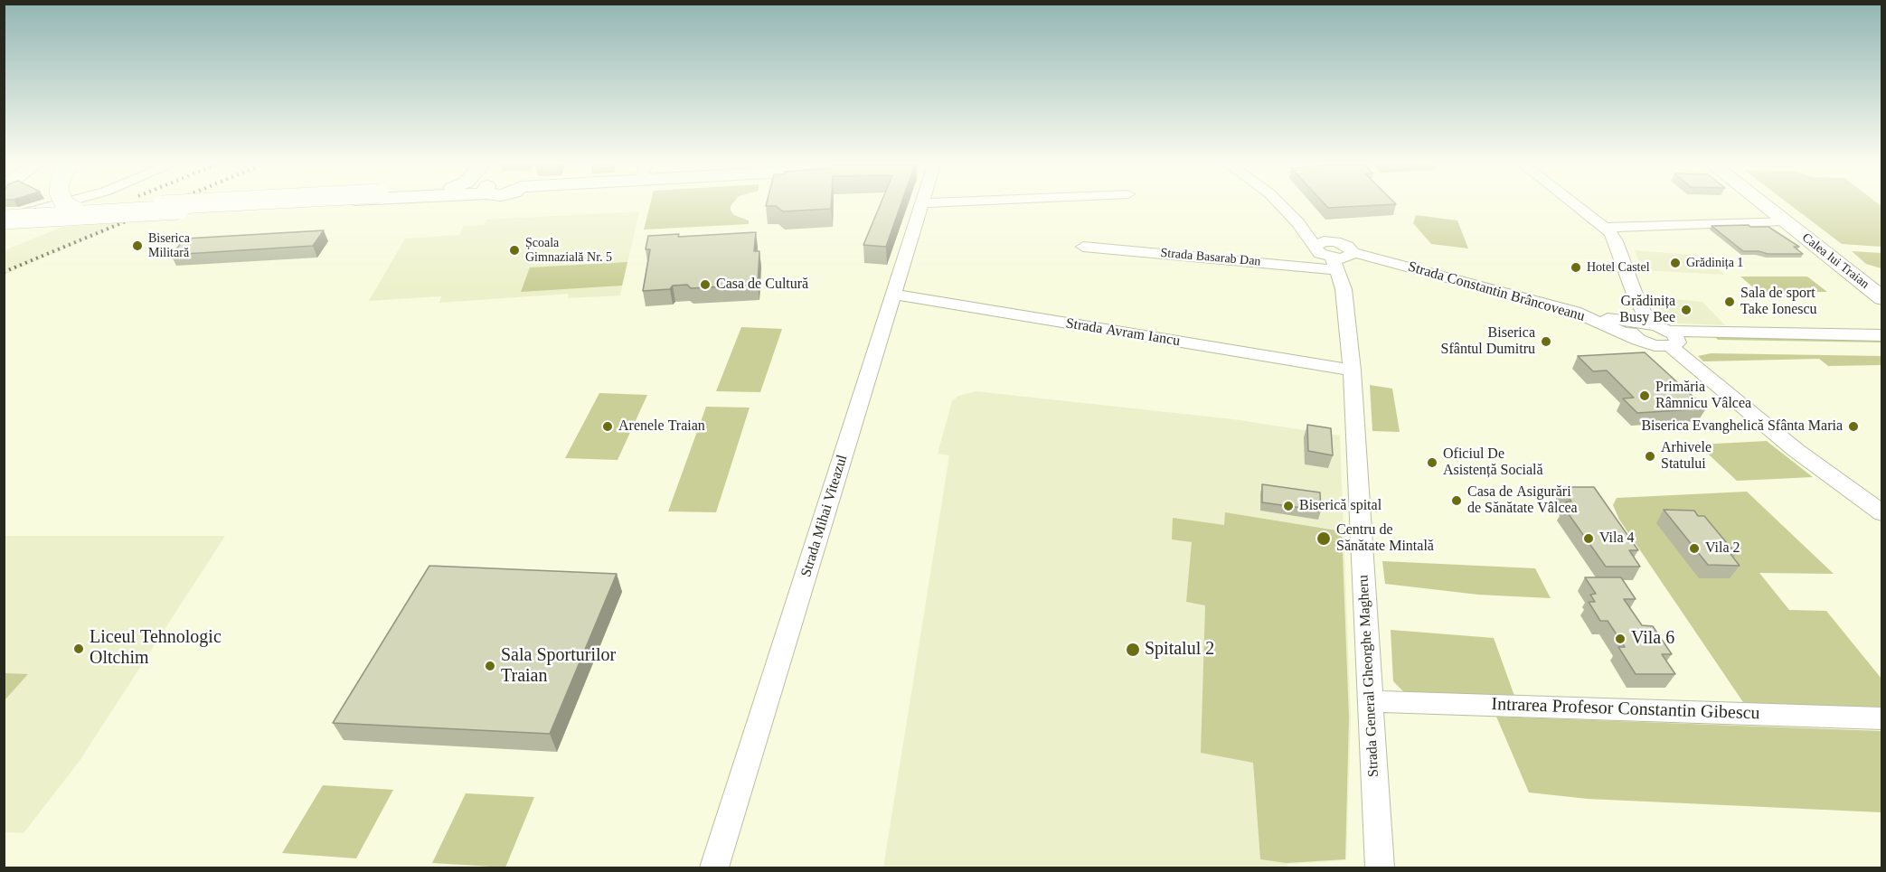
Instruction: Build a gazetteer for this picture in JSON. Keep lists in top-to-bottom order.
{
  "streets": {
    "main road": ["Calea lui Traian"],
    "street": [
      "Strada Basarab Dan",
      "Strada Constantin Brâncoveanu",
      "Strada Avram Iancu",
      "Strada Mihai Viteazul",
      "Strada General Gheorghe Magheru",
      "Intrarea Profesor Constantin Gibescu"
    ]
  },
  "crossings": [
    ["Strada Basarab Dan", "Strada General Gheorghe Magheru"],
    ["Strada Avram Iancu", "Strada Mihai Viteazul"],
    ["Strada Avram Iancu", "Strada General Gheorghe Magheru"],
    ["Strada General Gheorghe Magheru", "Intrarea Profesor Constantin Gibescu"]
  ],
  "places": [
    "Biserica Militară",
    "Școala Gimnazială Nr. 5",
    "Grădinița 1",
    "Hotel Castel",
    "Casa de Cultură",
    "Sala de sport Take Ionescu",
    "Grădinița Busy Bee",
    "Biserica Sfântul Dumitru",
    "Primăria Râmnicu Vâlcea",
    "Arenele Traian",
    "Biserica Evanghelică Sfânta Maria",
    "Arhivele Statului",
    "Oficiul De Asistență Socială",
    "Casa de Asigurări de Sănătate Vâlcea",
    "Biserică spital",
    "Centru de Sănătate Mintală",
    "Vila 4",
    "Vila 2",
    "Vila 6",
    "Liceul Tehnologic Oltchim",
    "Spitalul 2",
    "Sala Sporturilor Traian"
  ]
}
